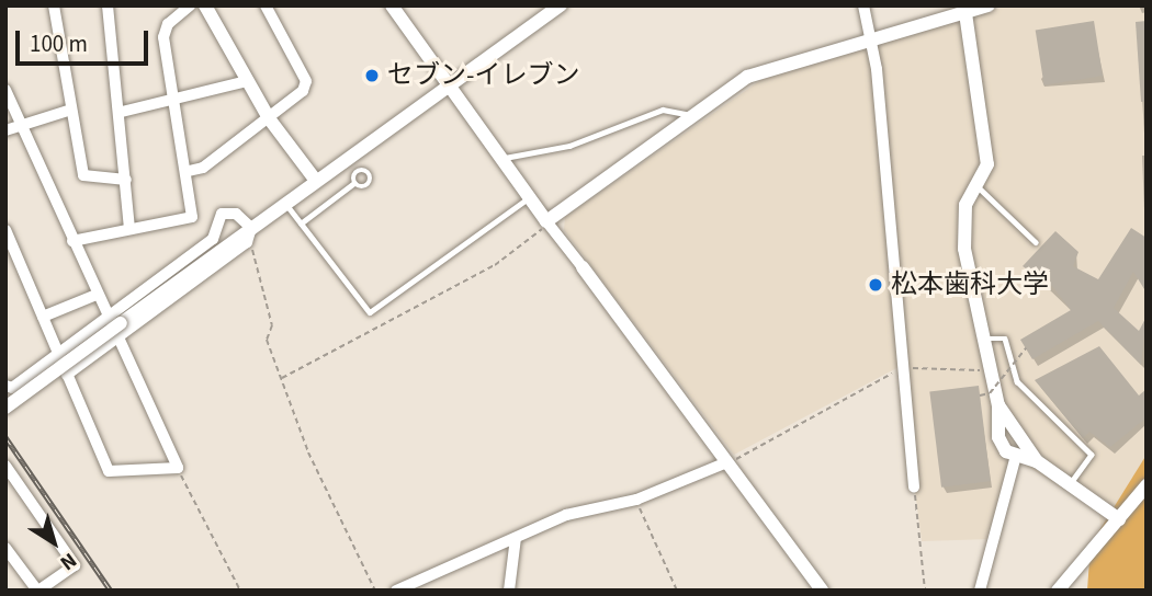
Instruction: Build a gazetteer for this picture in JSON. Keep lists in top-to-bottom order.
{
  "places": ["セブン-イレブン", "松本歯科大学"],
  "scale_bar": "100 m",
  "north": "bottom right"
}
